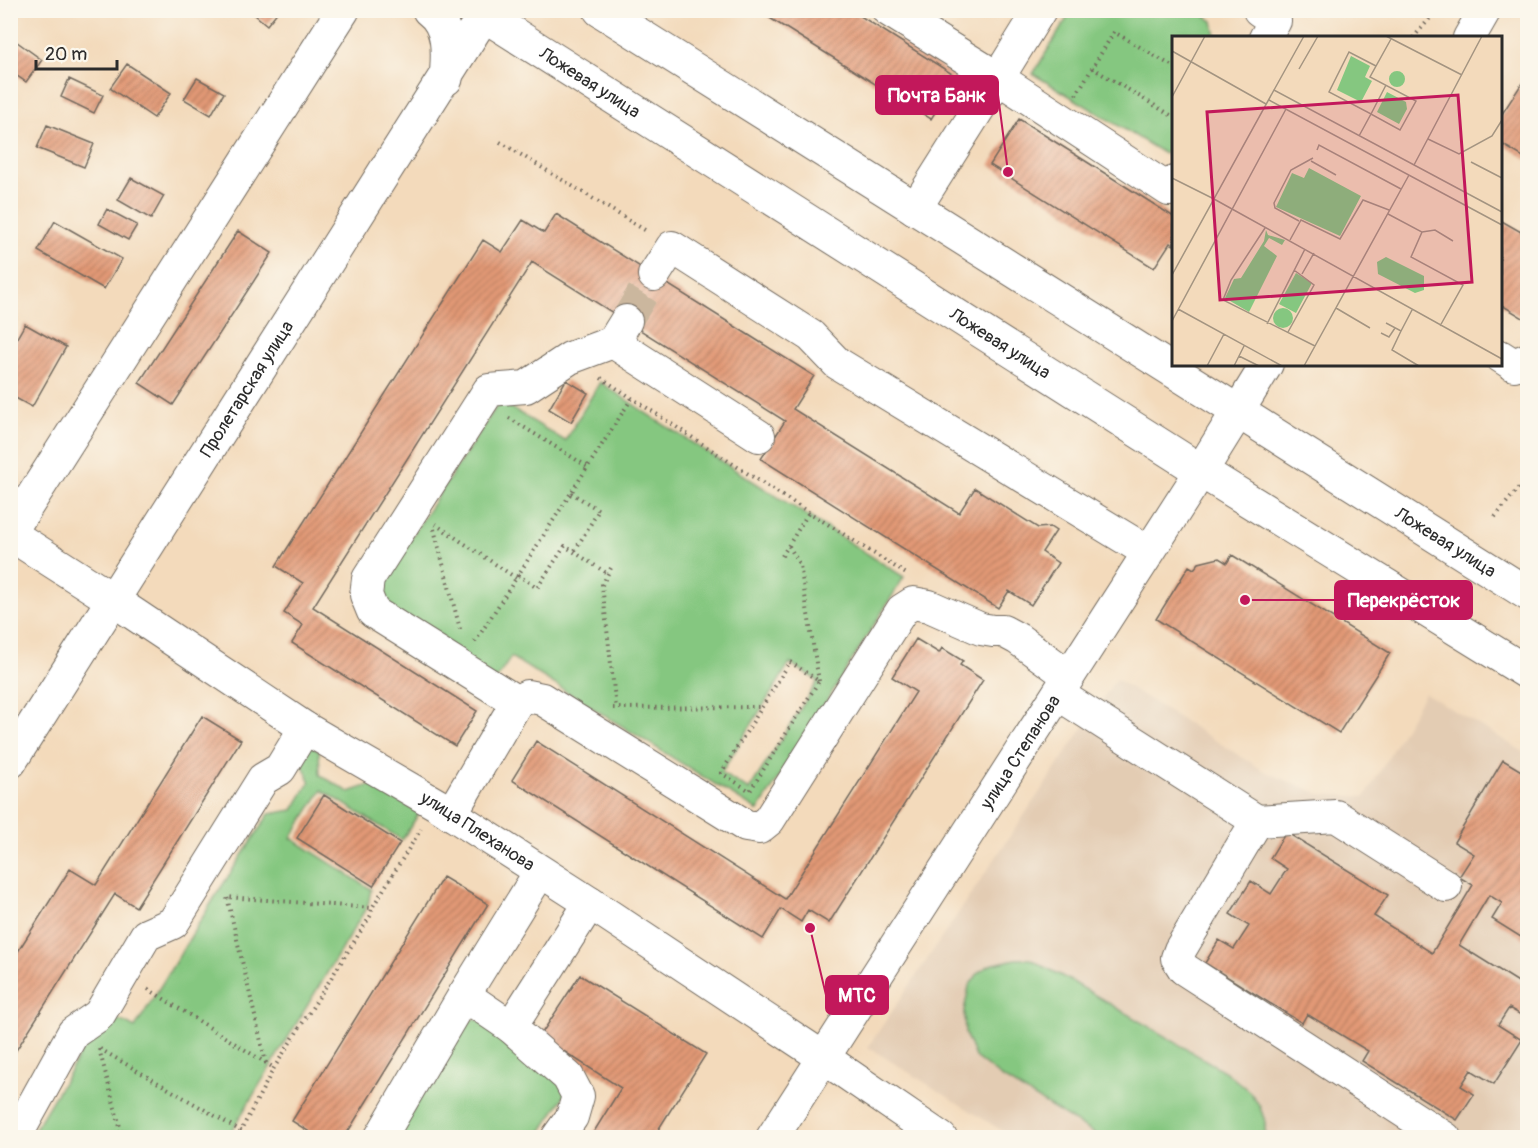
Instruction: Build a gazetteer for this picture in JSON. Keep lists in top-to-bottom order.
{
  "streets": {
    "main road": [
      "Ложевая улица",
      "Пролетарская улица",
      "улица Степанова",
      "улица Плеханова"
    ]
  },
  "crossings": [
    ["Ложевая улица", "Пролетарская улица"],
    ["Ложевая улица", "улица Степанова"],
    ["Пролетарская улица", "улица Плеханова"],
    ["улица Степанова", "улица Плеханова"]
  ],
  "places": ["Почта Банк", "Перекрёсток", "МТС"],
  "scale_bar": "20 m"
}
